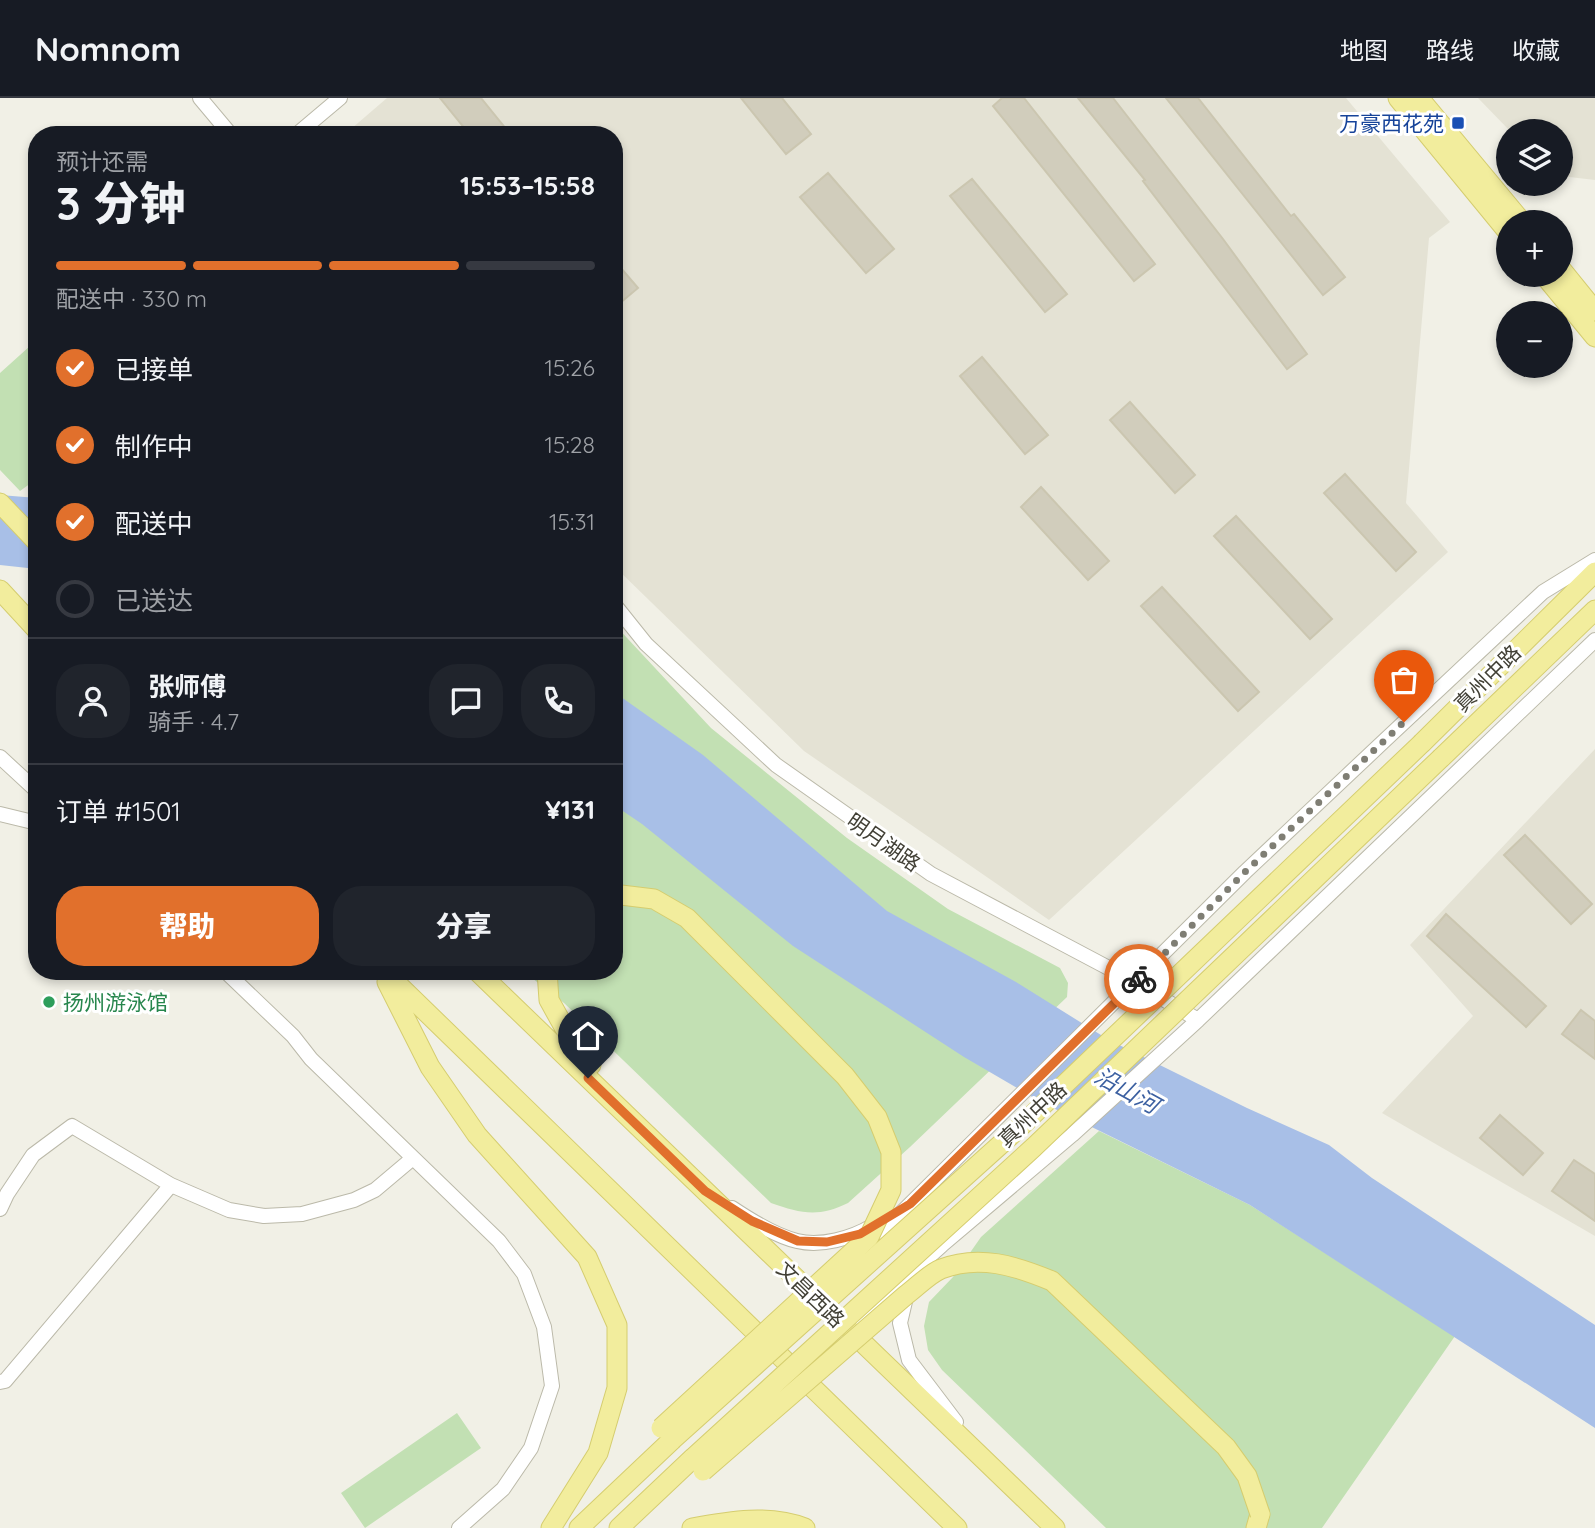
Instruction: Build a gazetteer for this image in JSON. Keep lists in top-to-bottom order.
{
  "streets": {
    "main road": ["真州中路", "文昌西路"],
    "street": ["明月湖路"]
  },
  "crossings": [
    ["真州中路", "明月湖路"],
    ["真州中路", "文昌西路"]
  ],
  "water": ["沿山河"],
  "places": {
    "transit": ["万豪西花苑"],
    "other": ["扬州游泳馆"]
  },
  "page": {
    "header": "Nomnom",
    "nav": ["地图", "路线", "收藏"],
    "map_buttons": ["+", "−"],
    "heading": ["3 分钟", "预计还需", "15:53–15:58"],
    "panel": [
      "张师傅",
      "骑手 · 4.7",
      "订单 #1501",
      "¥131"
    ],
    "bar": "配送中 · 330 m",
    "list": [
      ["已接单", "15:26"],
      ["制作中", "15:28"],
      ["配送中", "15:31"],
      "已送达"
    ],
    "buttons": ["帮助", "分享"]
  }
}
